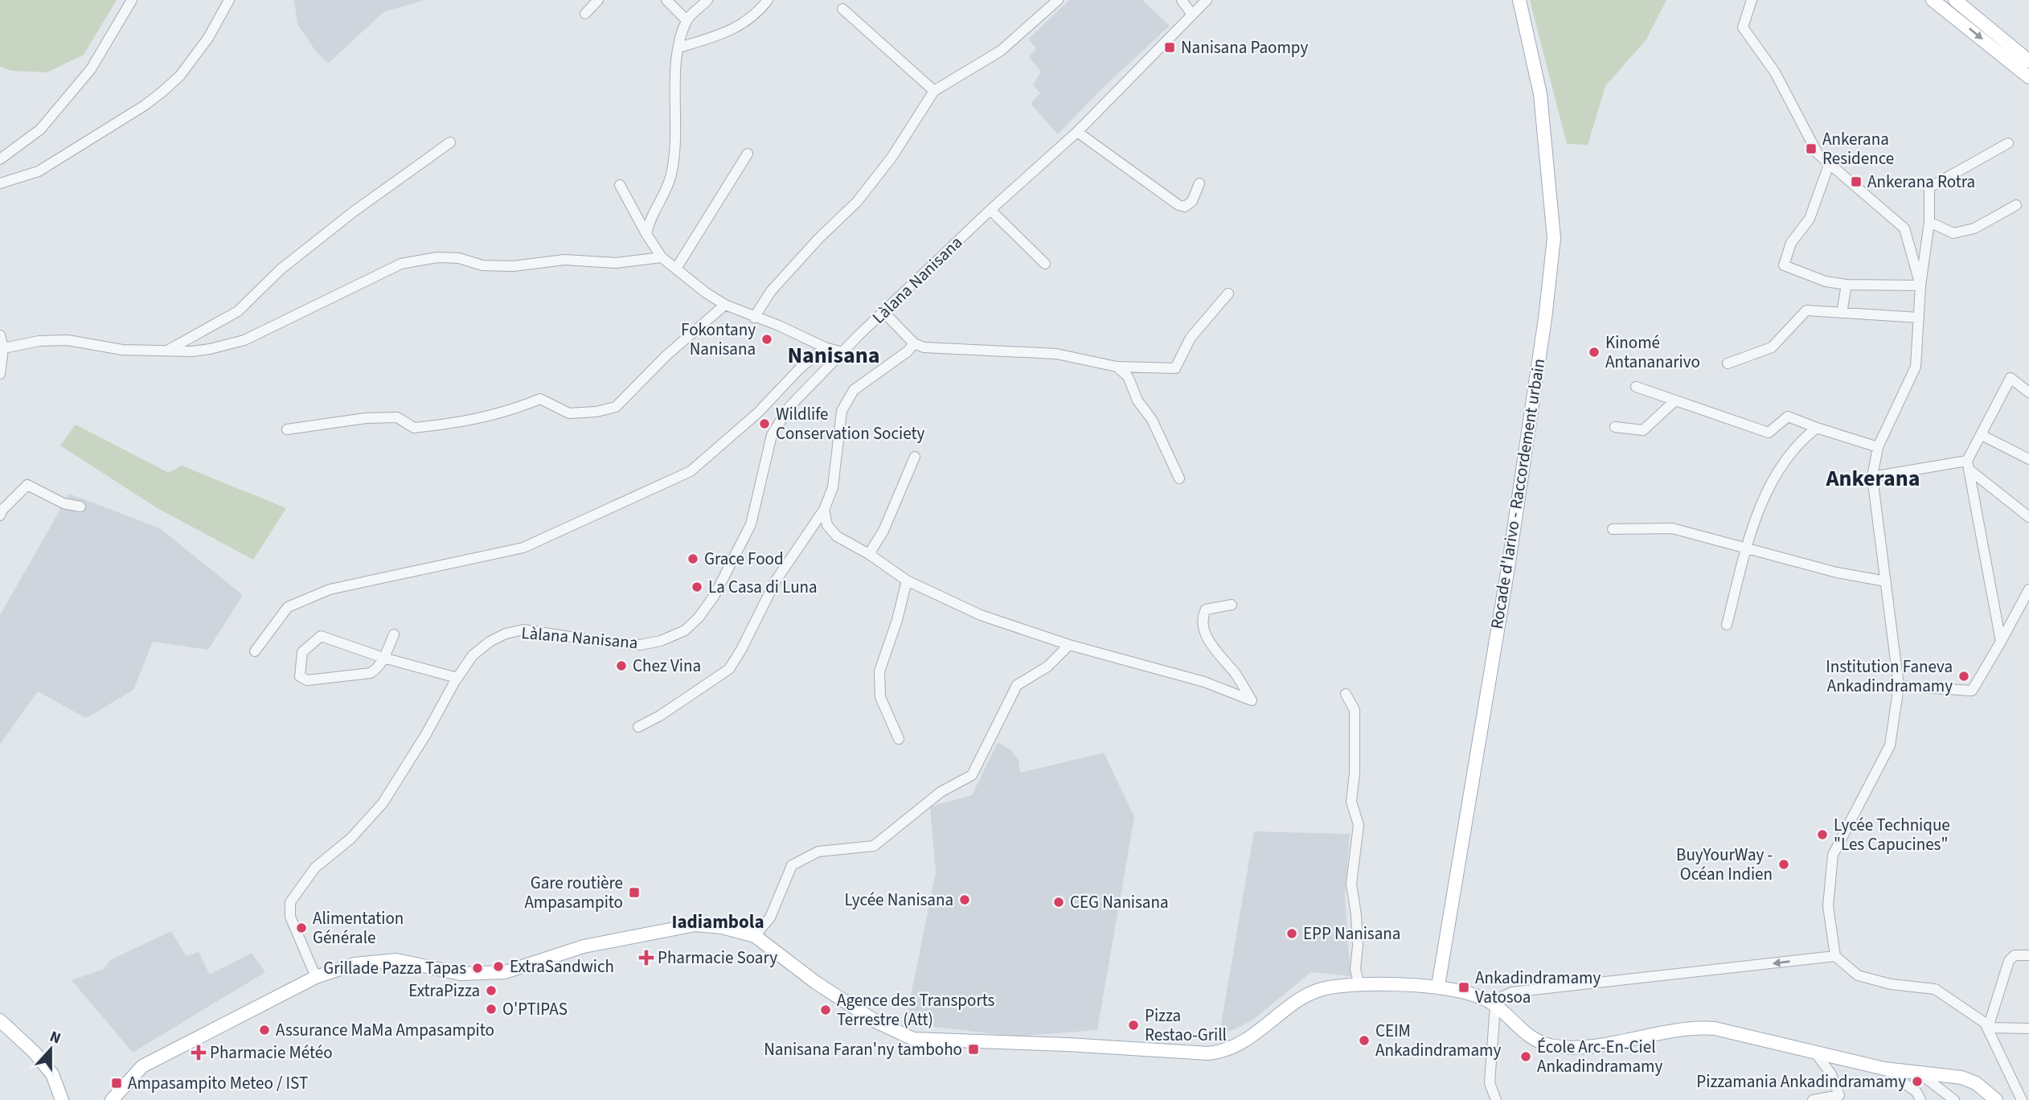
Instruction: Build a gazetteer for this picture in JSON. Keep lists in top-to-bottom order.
{
  "streets": {
    "main road": ["Rocade d'Iarivo - Raccordement urbain"],
    "street": ["Làlana Nanisana"]
  },
  "districts": ["Nanisana", "Ankerana", "Iadiambola"],
  "places": {
    "transit": [
      "Nanisana Paompy",
      "Ankerana Residence",
      "Ankerana Rotra",
      "Gare routière Ampasampito",
      "Ankadindramamy Vatosoa",
      "Nanisana Faran'ny tamboho",
      "Ampasampito Meteo / IST"
    ],
    "other": [
      "Fokontany Nanisana",
      "Kinomé Antananarivo",
      "Wildlife Conservation Society",
      "Grace Food",
      "La Casa di Luna",
      "Chez Vina",
      "Institution Faneva Ankadindramamy",
      "Lycée Technique \"Les Capucines\"",
      "BuyYourWay - Océan Indien",
      "Lycée Nanisana",
      "CEG Nanisana",
      "Alimentation Générale",
      "EPP Nanisana",
      "ExtraSandwich",
      "Grillade Pazza Tapas",
      "ExtraPizza",
      "O'PTIPAS",
      "Agence des Transports Terrestre (Att)",
      "Pizza Restao-Grill",
      "Assurance MaMa Ampasampito",
      "CEIM Ankadindramamy",
      "École Arc-En-Ciel Ankadindramamy",
      "Pizzamania Ankadindramamy"
    ],
    "health": ["Pharmacie Soary", "Pharmacie Météo"]
  },
  "north": "top"
}
